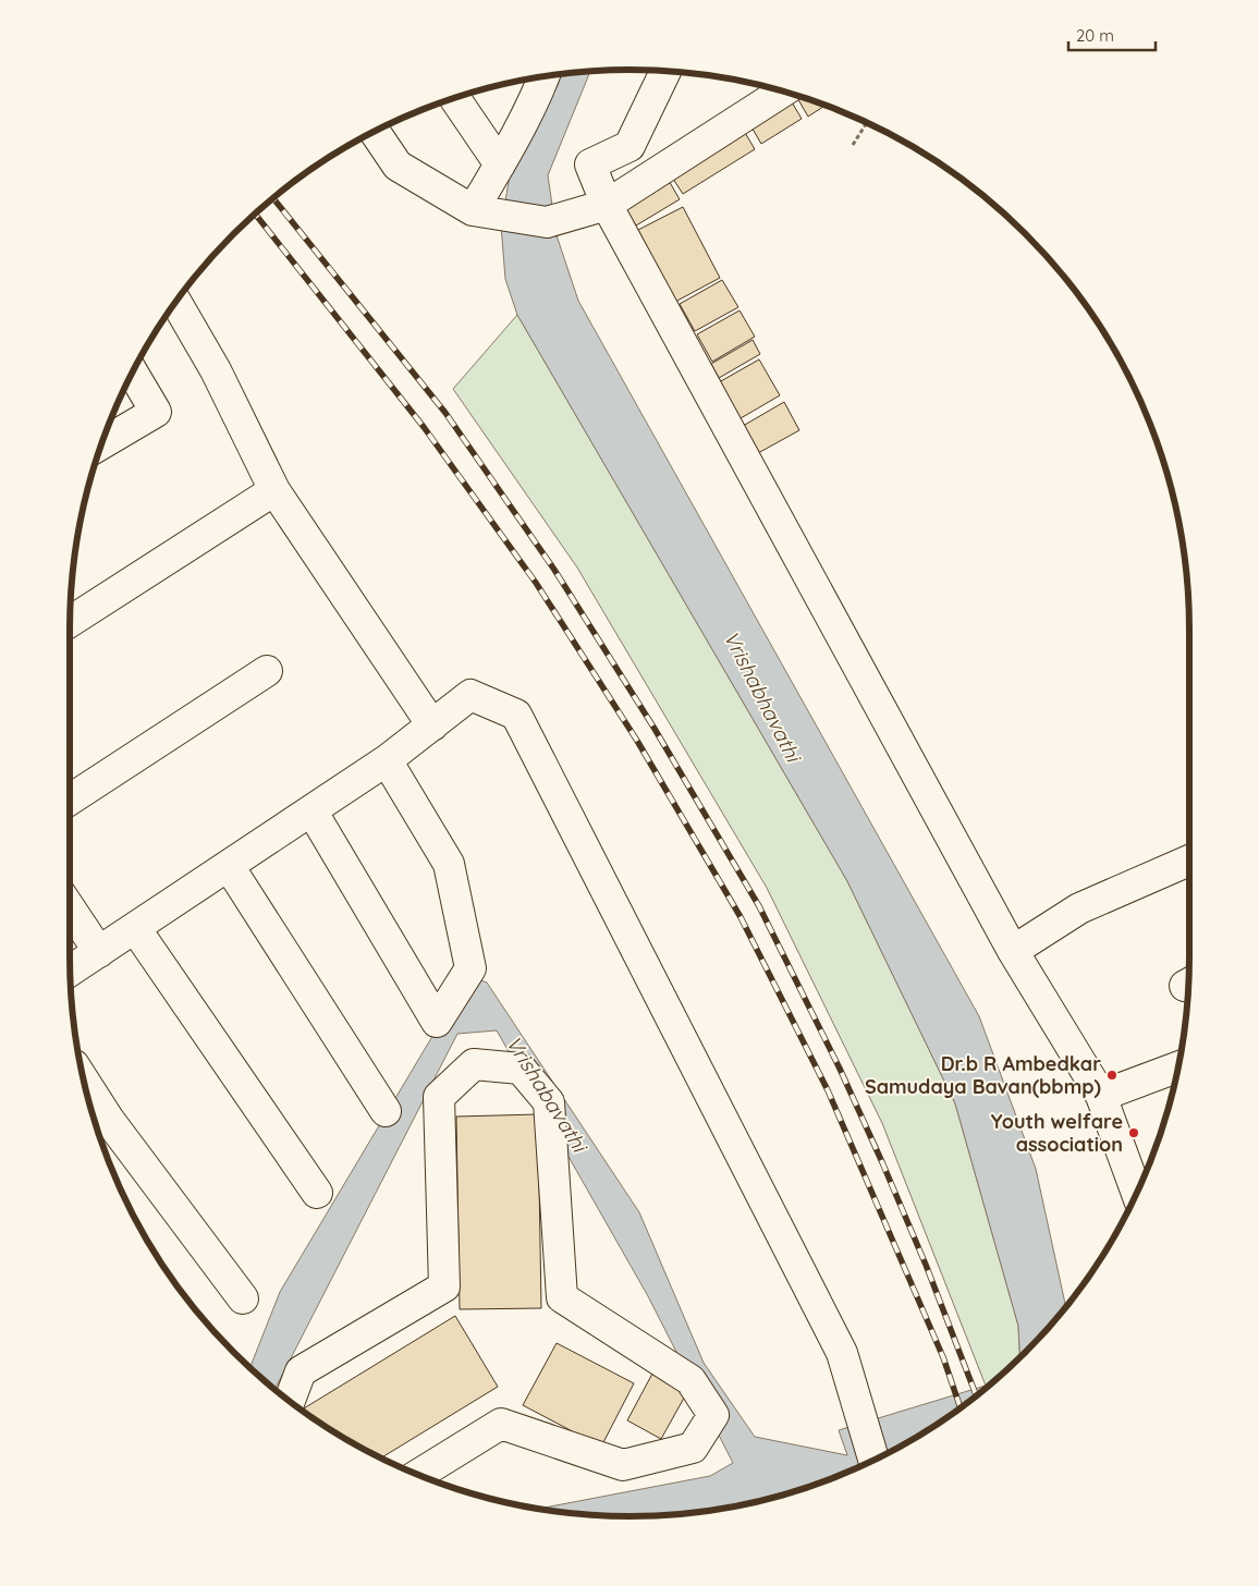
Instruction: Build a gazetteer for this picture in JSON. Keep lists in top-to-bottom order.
{
  "water": ["Vrishabhavathi", "Vrishabavathi"],
  "places": ["Dr.b R Ambedkar Samudaya Bavan(bbmp)", "Youth welfare association"],
  "scale_bar": "20 m"
}
